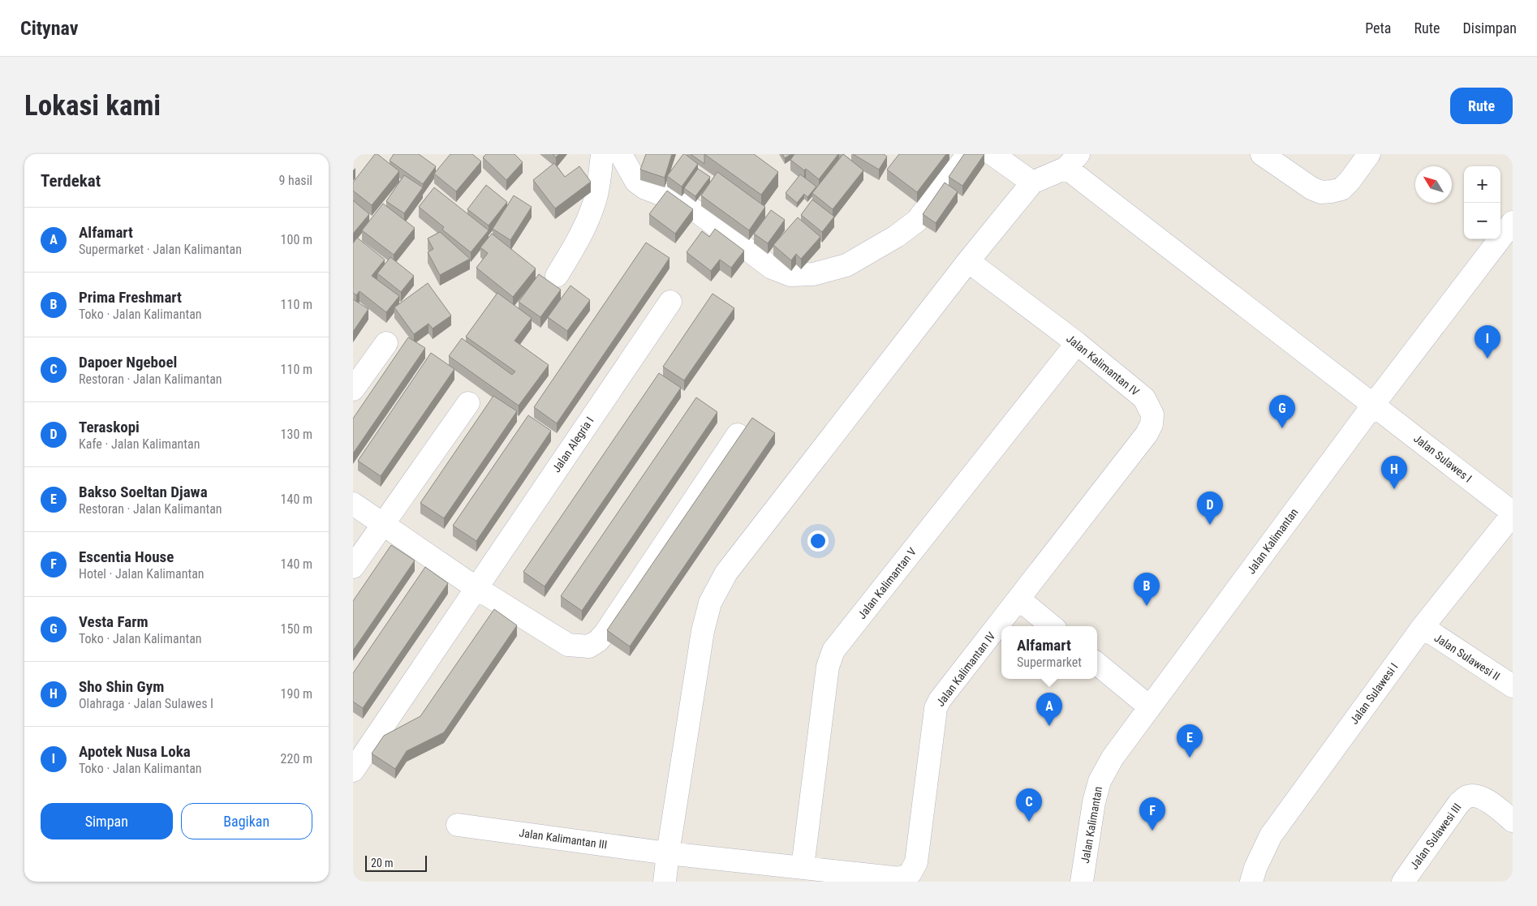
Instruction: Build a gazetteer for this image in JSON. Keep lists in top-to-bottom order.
{
  "streets": {
    "street": [
      "Jalan Kalimantan IV",
      "Jalan Alegria I",
      "Jalan Sulawes I",
      "Jalan Kalimantan",
      "Jalan Kalimantan V",
      "Jalan Sulawesi II",
      "Jalan Sulawesi I",
      "Jalan Sulawesi III",
      "Jalan Kalimantan III"
    ]
  },
  "crossings": [
    ["Jalan Kalimantan IV", "Jalan Kalimantan V"],
    ["Jalan Kalimantan IV", "Jalan Kalimantan III"],
    ["Jalan Sulawes I", "Jalan Kalimantan"],
    ["Jalan Sulawes I", "Jalan Sulawesi I"],
    ["Jalan Sulawesi II", "Jalan Sulawesi I"]
  ],
  "scale_bar": "20 m",
  "north": "top left",
  "page": {
    "header": "Citynav",
    "nav": ["Peta", "Rute", "Disimpan"],
    "buttons": [
      "Rute",
      ["Simpan", "Bagikan"]
    ],
    "title": "Lokasi kami",
    "heading": ["Terdekat", "9 hasil"],
    "map_buttons": ["+", "−"],
    "list": [
      {
        "mark": "A",
        "name": "Alfamart",
        "note": "Supermarket · Jalan Kalimantan",
        "value": "100 m"
      },
      {
        "mark": "B",
        "name": "Prima Freshmart",
        "note": "Toko · Jalan Kalimantan",
        "value": "110 m"
      },
      {
        "mark": "C",
        "name": "Dapoer Ngeboel",
        "note": "Restoran · Jalan Kalimantan",
        "value": "110 m"
      },
      {
        "mark": "D",
        "name": "Teraskopi",
        "note": "Kafe · Jalan Kalimantan",
        "value": "130 m"
      },
      {
        "mark": "E",
        "name": "Bakso Soeltan Djawa",
        "note": "Restoran · Jalan Kalimantan",
        "value": "140 m"
      },
      {
        "mark": "F",
        "name": "Escentia House",
        "note": "Hotel · Jalan Kalimantan",
        "value": "140 m"
      },
      {
        "mark": "G",
        "name": "Vesta Farm",
        "note": "Toko · Jalan Kalimantan",
        "value": "150 m"
      },
      {
        "mark": "H",
        "name": "Sho Shin Gym",
        "note": "Olahraga · Jalan Sulawes I",
        "value": "190 m"
      },
      {
        "mark": "I",
        "name": "Apotek Nusa Loka",
        "note": "Toko · Jalan Kalimantan",
        "value": "220 m"
      }
    ],
    "pins": [
      "I",
      "G",
      "H",
      "D",
      "B",
      "A",
      "E",
      "C",
      "F"
    ],
    "popup": ["Alfamart", "Supermarket"],
    "scale": "20 m"
  }
}
